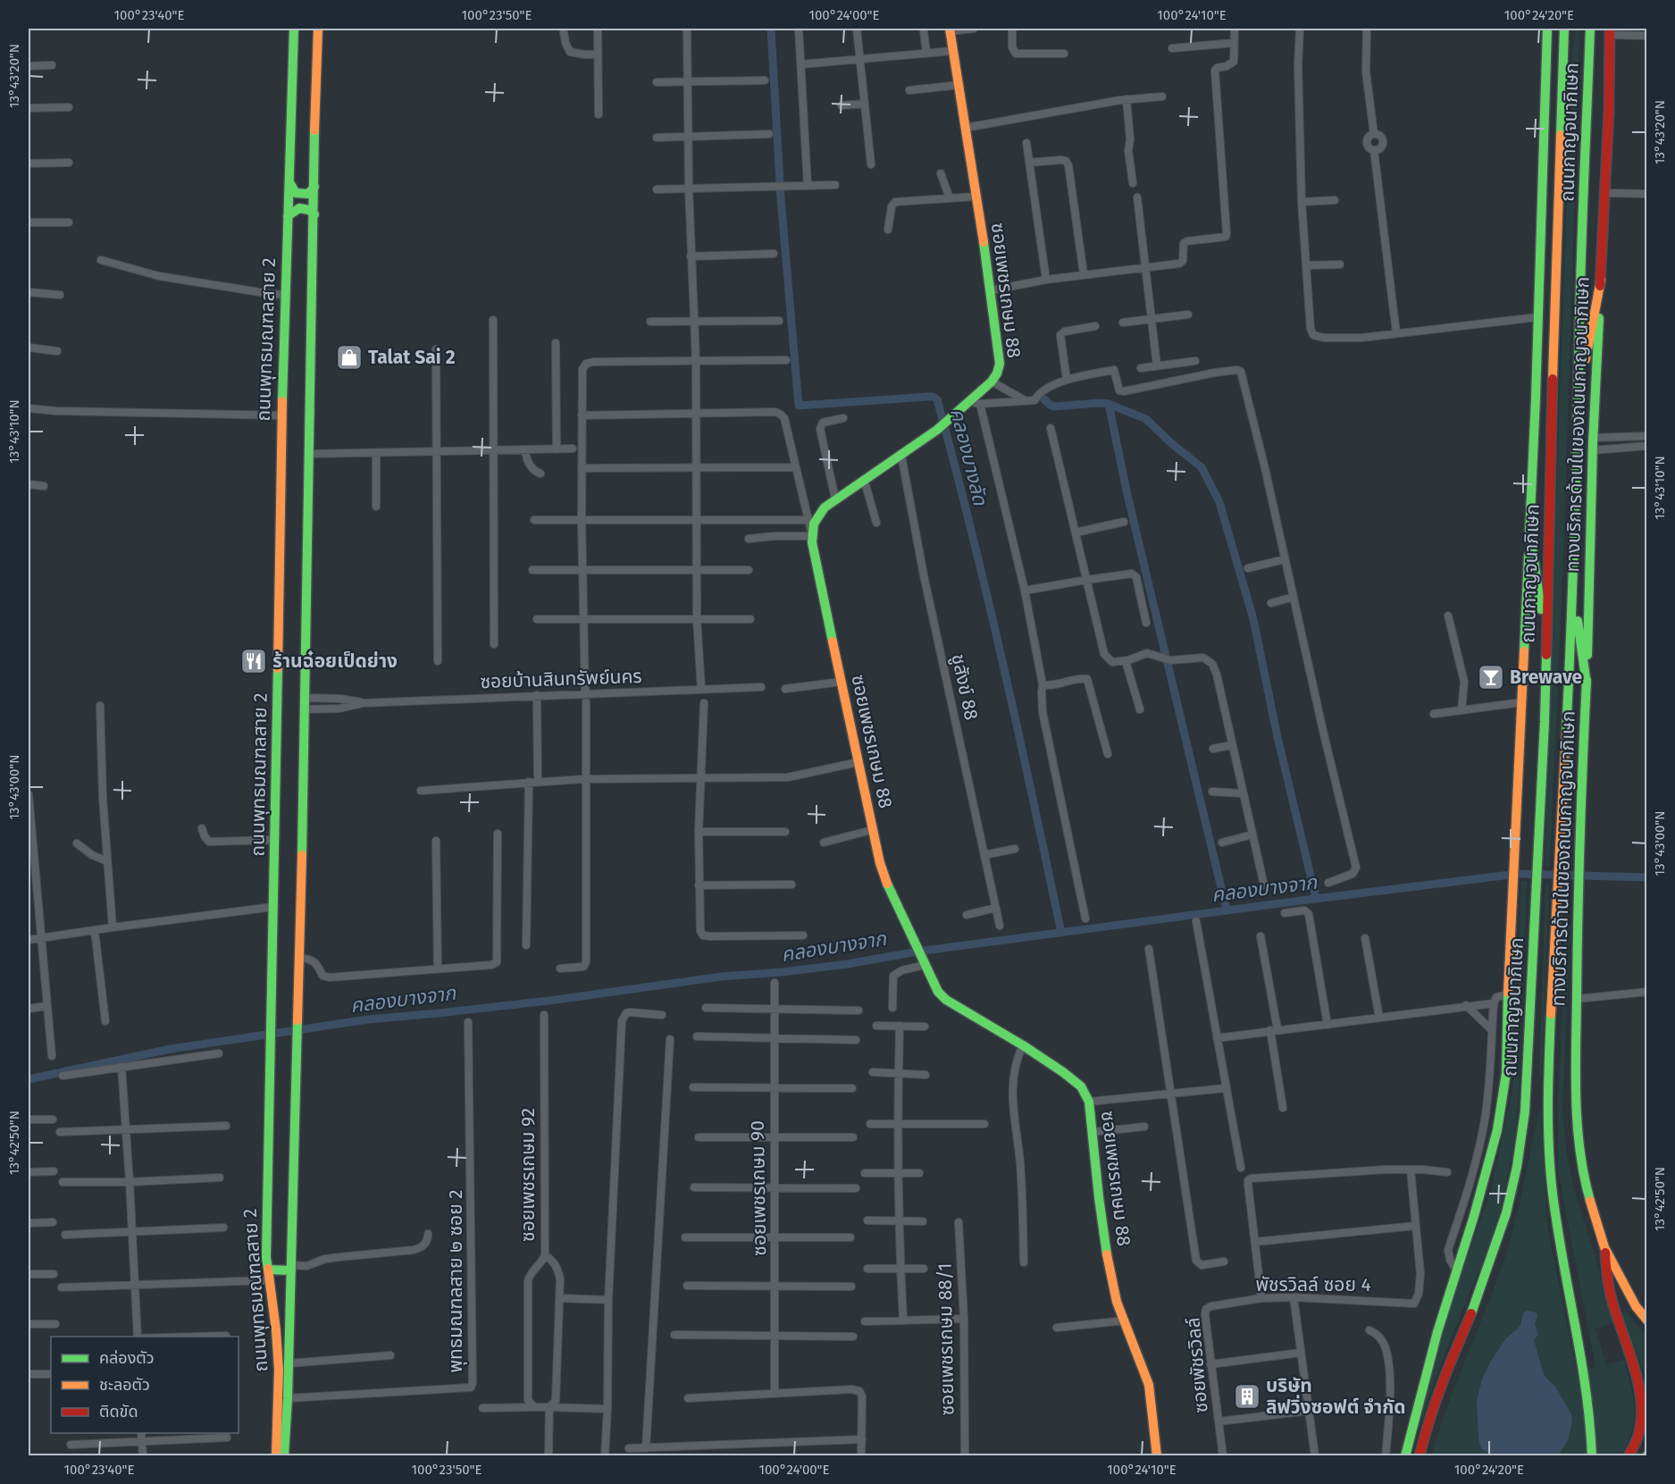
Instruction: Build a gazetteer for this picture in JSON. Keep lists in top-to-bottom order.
{
  "streets": {
    "main road": [
      "ถนนกาญจนาภิเษก",
      "ซอยเพชรเกษม 88",
      "ถนนพุทธมณฑลสาย 2",
      "ทางบริการด้านในของถนนกาญจนาภิเษก"
    ],
    "street": [
      "ซอยบ้านสินทรัพย์นคร",
      "ชูสังข์ 88",
      "ซอยเพชรเกษม 92",
      "ซอยเพชรเกษม 90",
      "พุทธมณฑลสาย ๒ ซอย 2",
      "พัชรวิลล์ ซอย 4",
      "ซอยเพชรเกษม 88/1",
      "ซอยพัชรวิลล์"
    ]
  },
  "crossings": [
    ["ซอยเพชรเกษม 88", "ชูสังข์ 88"],
    ["ถนนพุทธมณฑลสาย 2", "พุทธมณฑลสาย ๒ ซอย 2"],
    ["พัชรวิลล์ ซอย 4", "ซอยพัชรวิลล์"]
  ],
  "water": ["คลองบางลัด", "คลองบางจาก"],
  "places": {
    "shop": ["Talat Sai 2"],
    "restaurant": ["ร้านฉ๋อยเป็ดย่าง"],
    "bar": ["Brewave"],
    "building": ["บริษัท ลิฟวิ่งซอฟต์ จำกัด"]
  },
  "legend": ["คล่องตัว", "ชะลอตัว", "ติดขัด"],
  "coordinates": [
    "100°23'40\"E",
    "100°23'50\"E",
    "100°24'00\"E",
    "100°24'10\"E",
    "100°24'20\"E",
    "13°43'20\"N",
    "13°43'10\"N",
    "13°43'00\"N",
    "13°42'50\"N"
  ]
}
